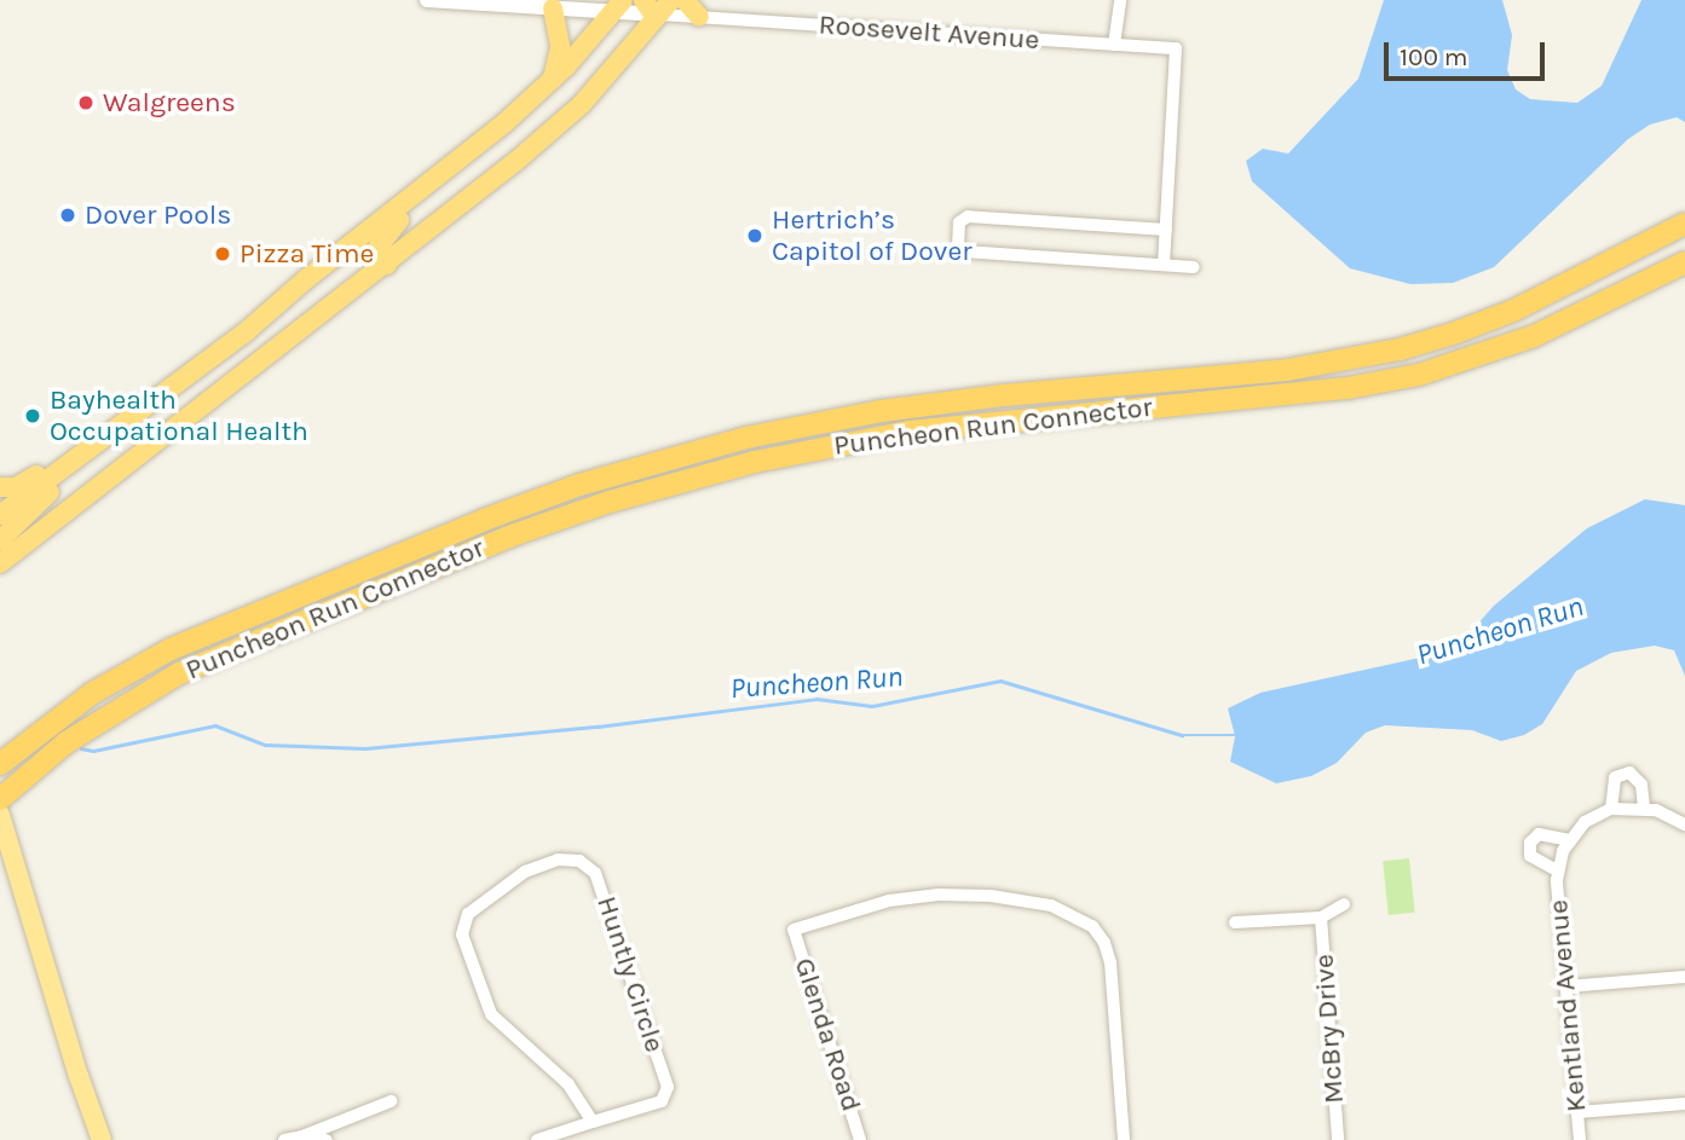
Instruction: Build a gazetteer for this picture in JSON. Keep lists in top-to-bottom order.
{
  "streets": {
    "highway": ["Puncheon Run Connector"],
    "street": [
      "Roosevelt Avenue",
      "Huntly Circle",
      "Kentland Avenue",
      "McBry Drive",
      "Glenda Road"
    ]
  },
  "water": ["Puncheon Run"],
  "places": [
    "Walgreens",
    "Dover Pools",
    "Hertrich’s Capitol of Dover",
    "Pizza Time",
    "Bayhealth Occupational Health"
  ],
  "scale_bar": "100 m"
}
